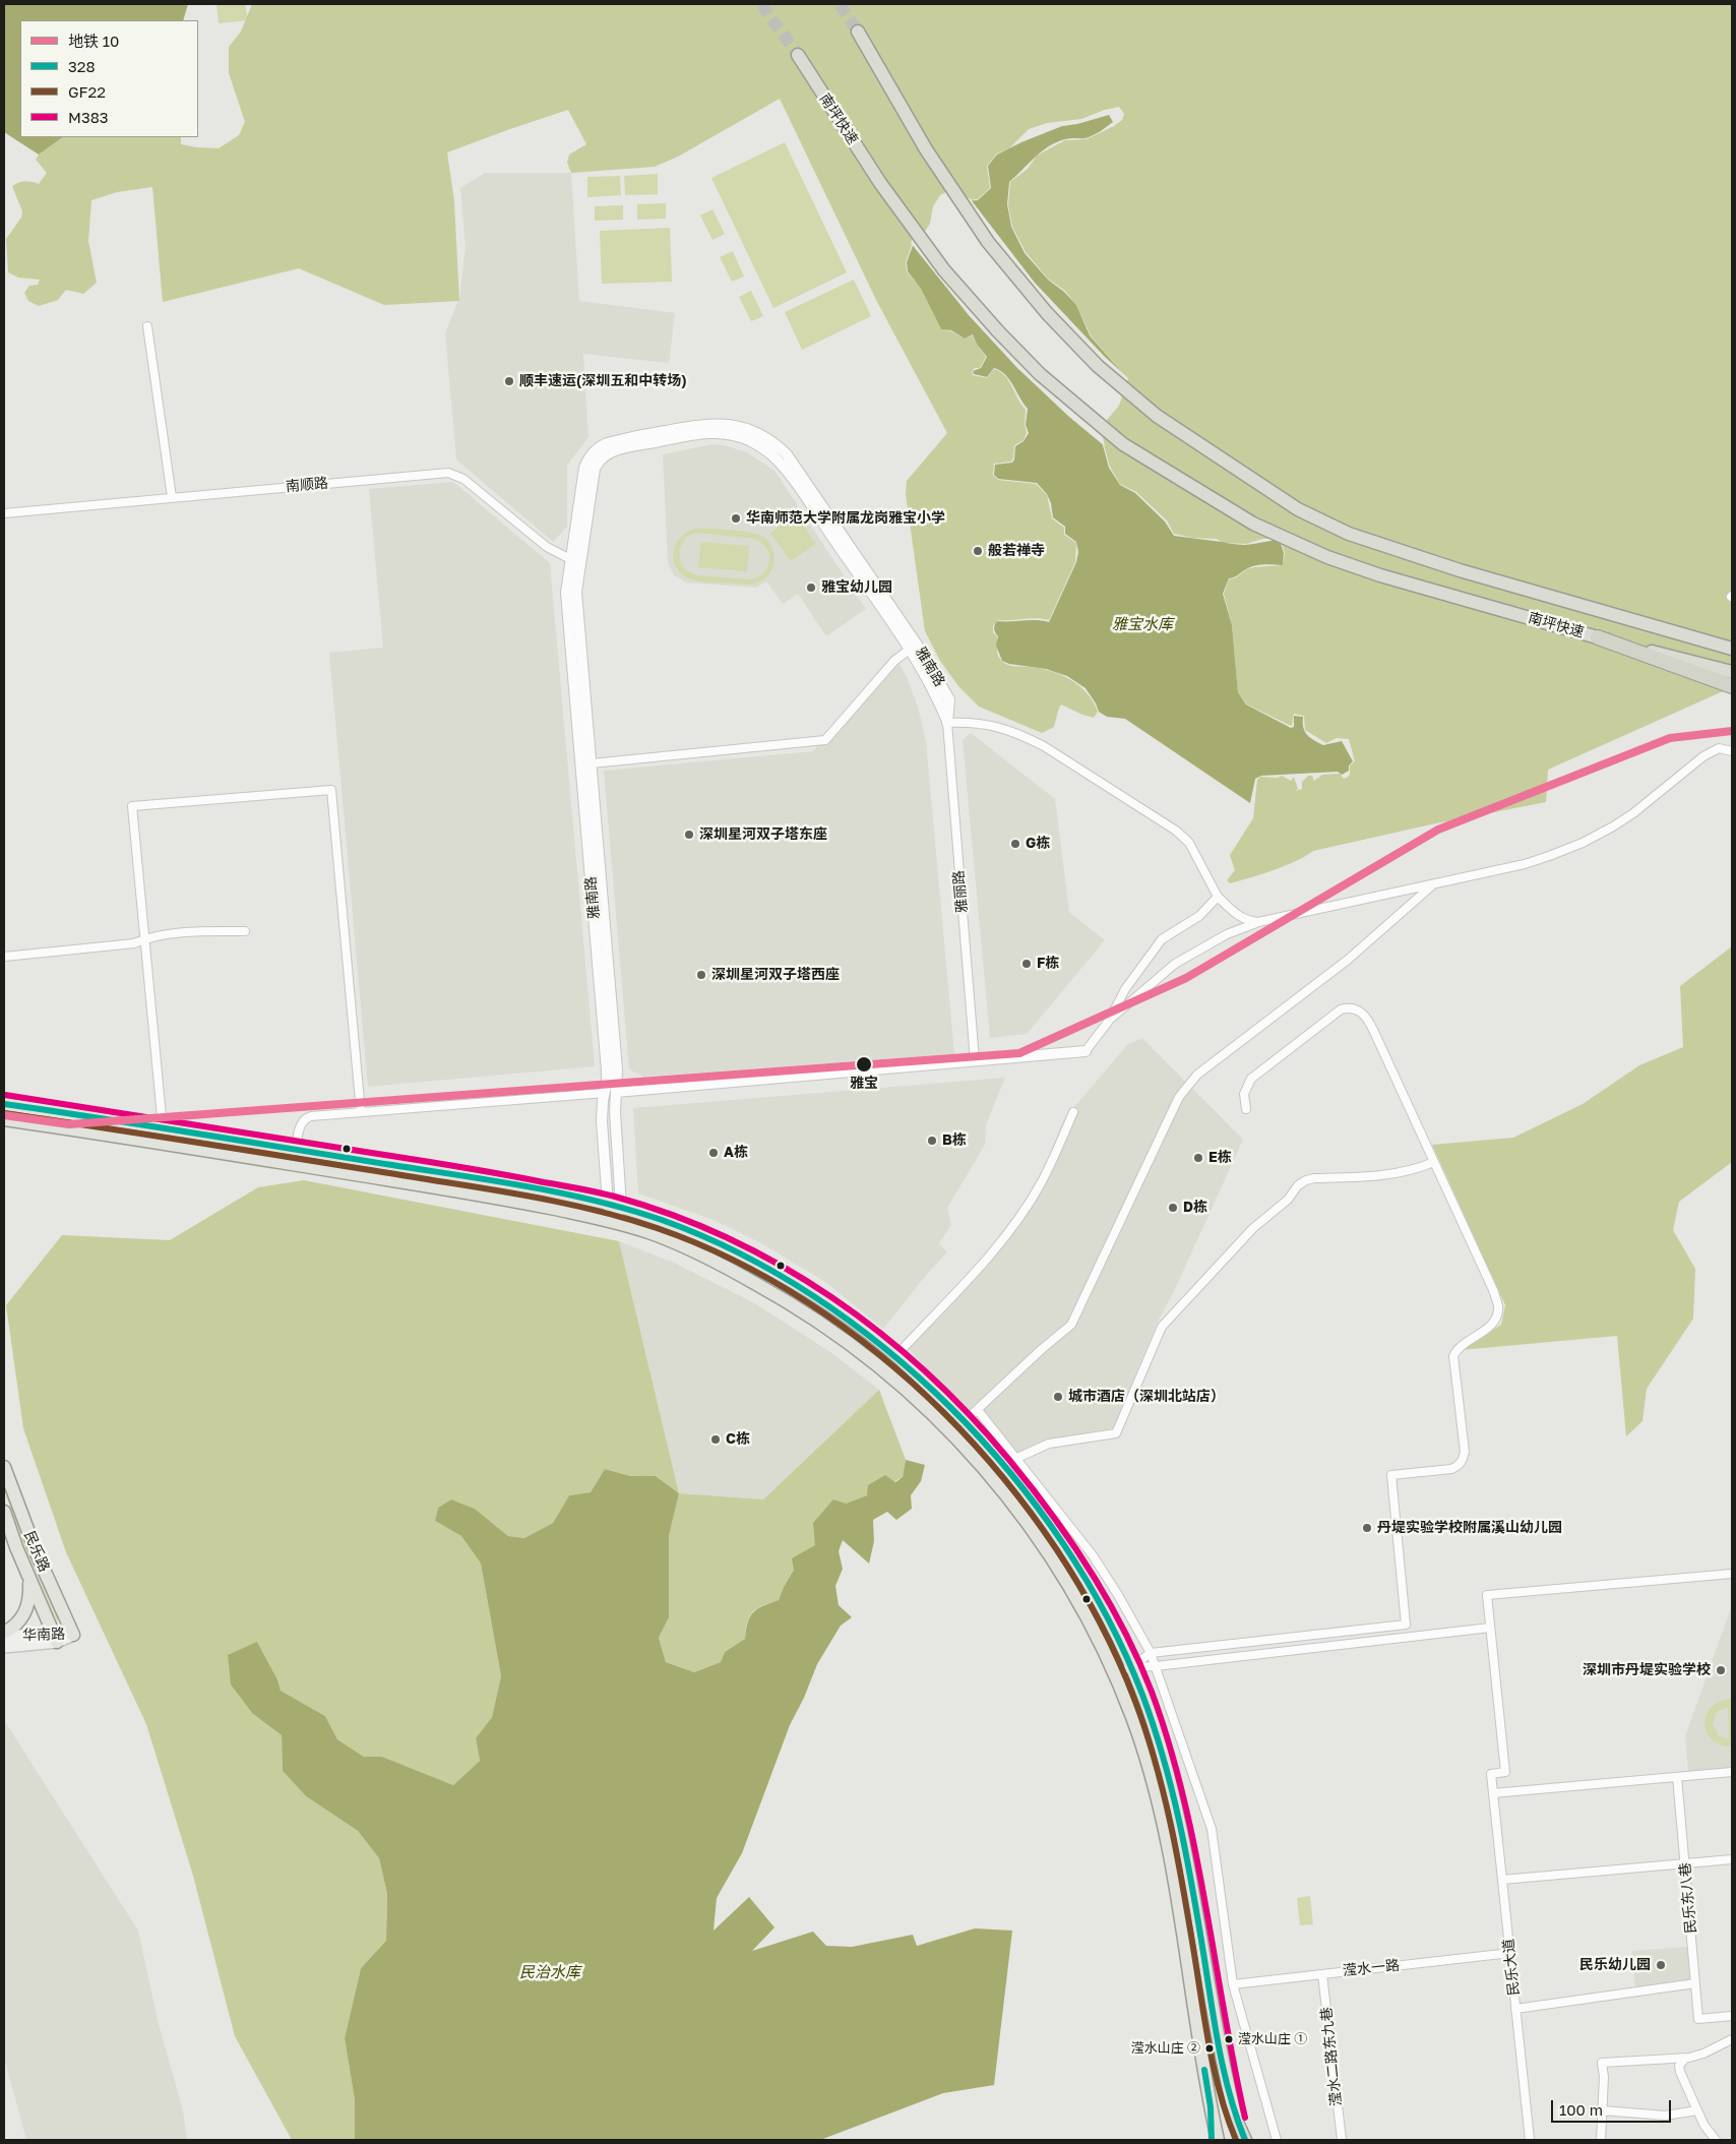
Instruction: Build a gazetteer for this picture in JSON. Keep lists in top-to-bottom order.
{
  "streets": {
    "highway": ["南坪快速"],
    "main road": ["民乐路", "华南路"],
    "street": [
      "南顺路",
      "雅南路",
      "雅丽路",
      "民乐东八巷",
      "民乐大道",
      "滢水一路",
      "滢水二路东九巷"
    ]
  },
  "crossings": [
    ["南顺路", "雅南路"],
    ["雅南路", "雅丽路"],
    ["民乐路", "华南路"],
    ["民乐大道", "滢水一路"],
    ["滢水一路", "滢水二路东九巷"]
  ],
  "water": ["雅宝水库", "民治水库"],
  "places": [
    "顺丰速运(深圳五和中转场)",
    "华南师范大学附属龙岗雅宝小学",
    "般若禅寺",
    "雅宝幼儿园",
    "深圳星河双子塔东座",
    "G栋",
    "F栋",
    "深圳星河双子塔西座",
    "雅宝",
    "B栋",
    "A栋",
    "E栋",
    "D栋",
    "城市酒店（深圳北站店）",
    "C栋",
    "丹堤实验学校附属溪山幼儿园",
    "深圳市丹堤实验学校",
    "民乐幼儿园",
    "滢水山庄 ①",
    "滢水山庄 ②"
  ],
  "lines": [
    "metro line 10",
    "transit line M383",
    "transit line 328",
    "transit line GF22"
  ],
  "legend": [
    "地铁 10",
    "328",
    "GF22",
    "M383"
  ],
  "scale_bar": "100 m"
}
